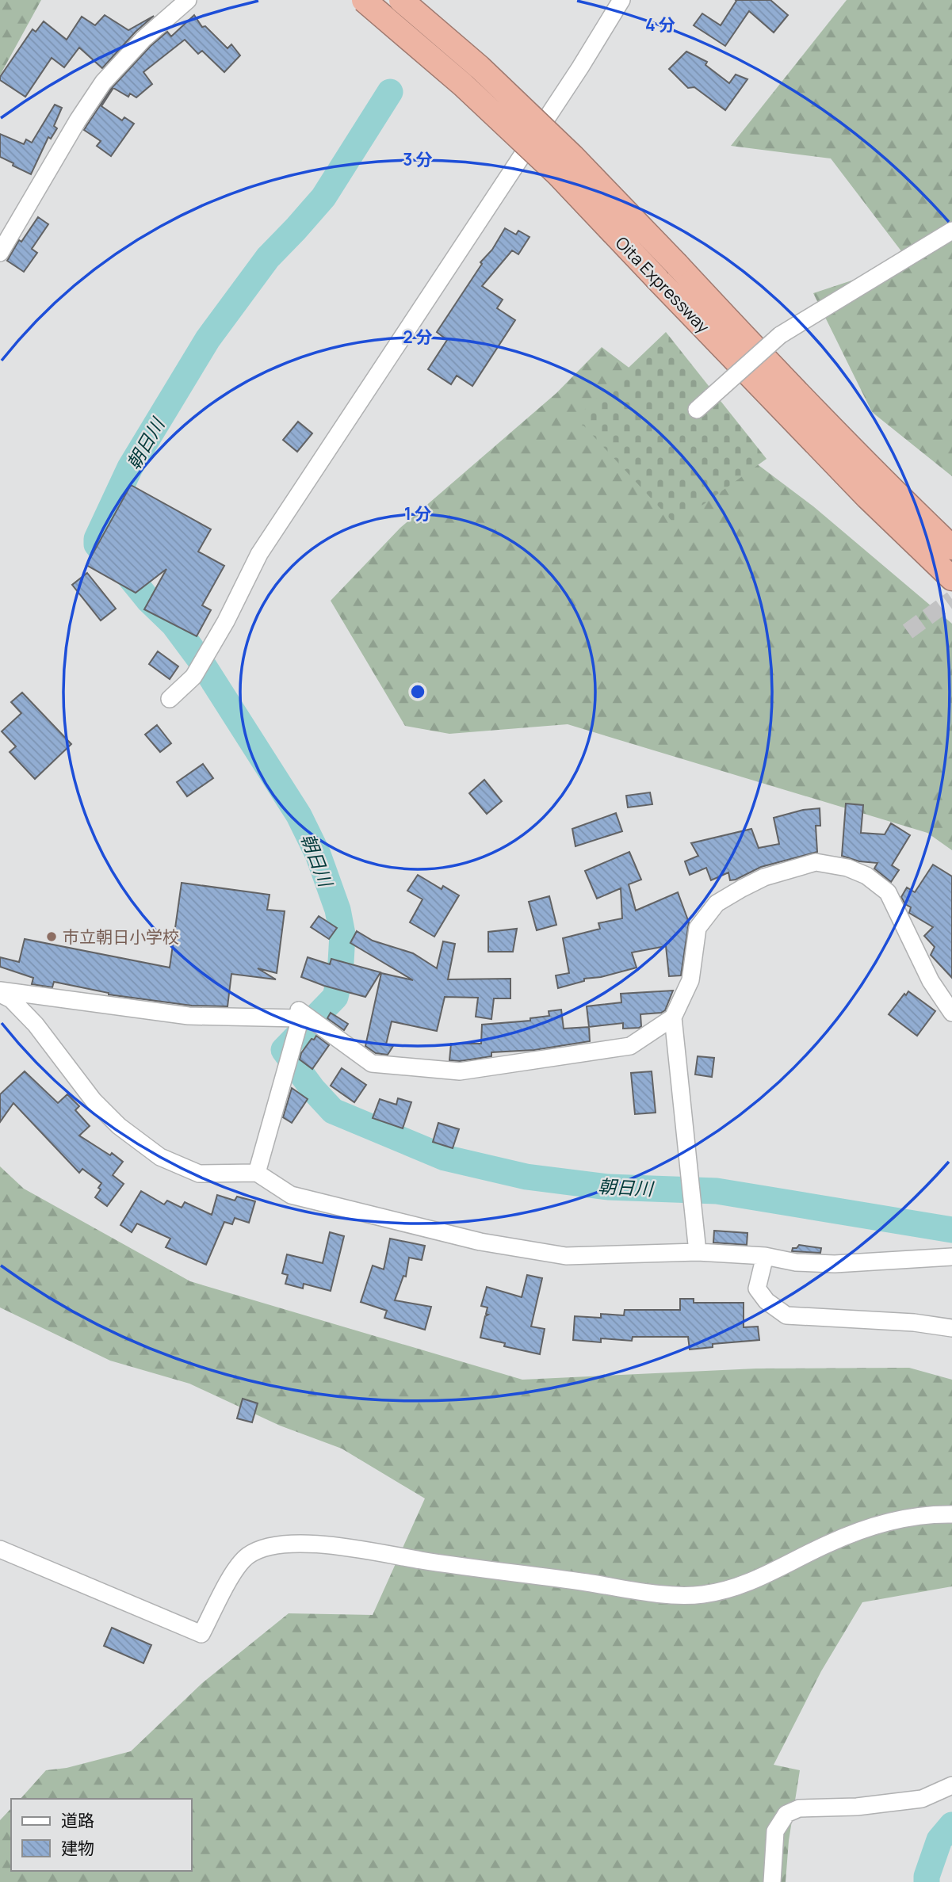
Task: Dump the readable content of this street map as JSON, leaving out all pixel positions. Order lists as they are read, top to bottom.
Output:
{
  "streets": {
    "highway": ["Oita Expressway"]
  },
  "water": ["朝日川"],
  "places": ["市立朝日小学校"],
  "legend": ["道路", "建物"],
  "rings": [
    "4 分",
    "3 分",
    "2 分",
    "1 分"
  ]
}
